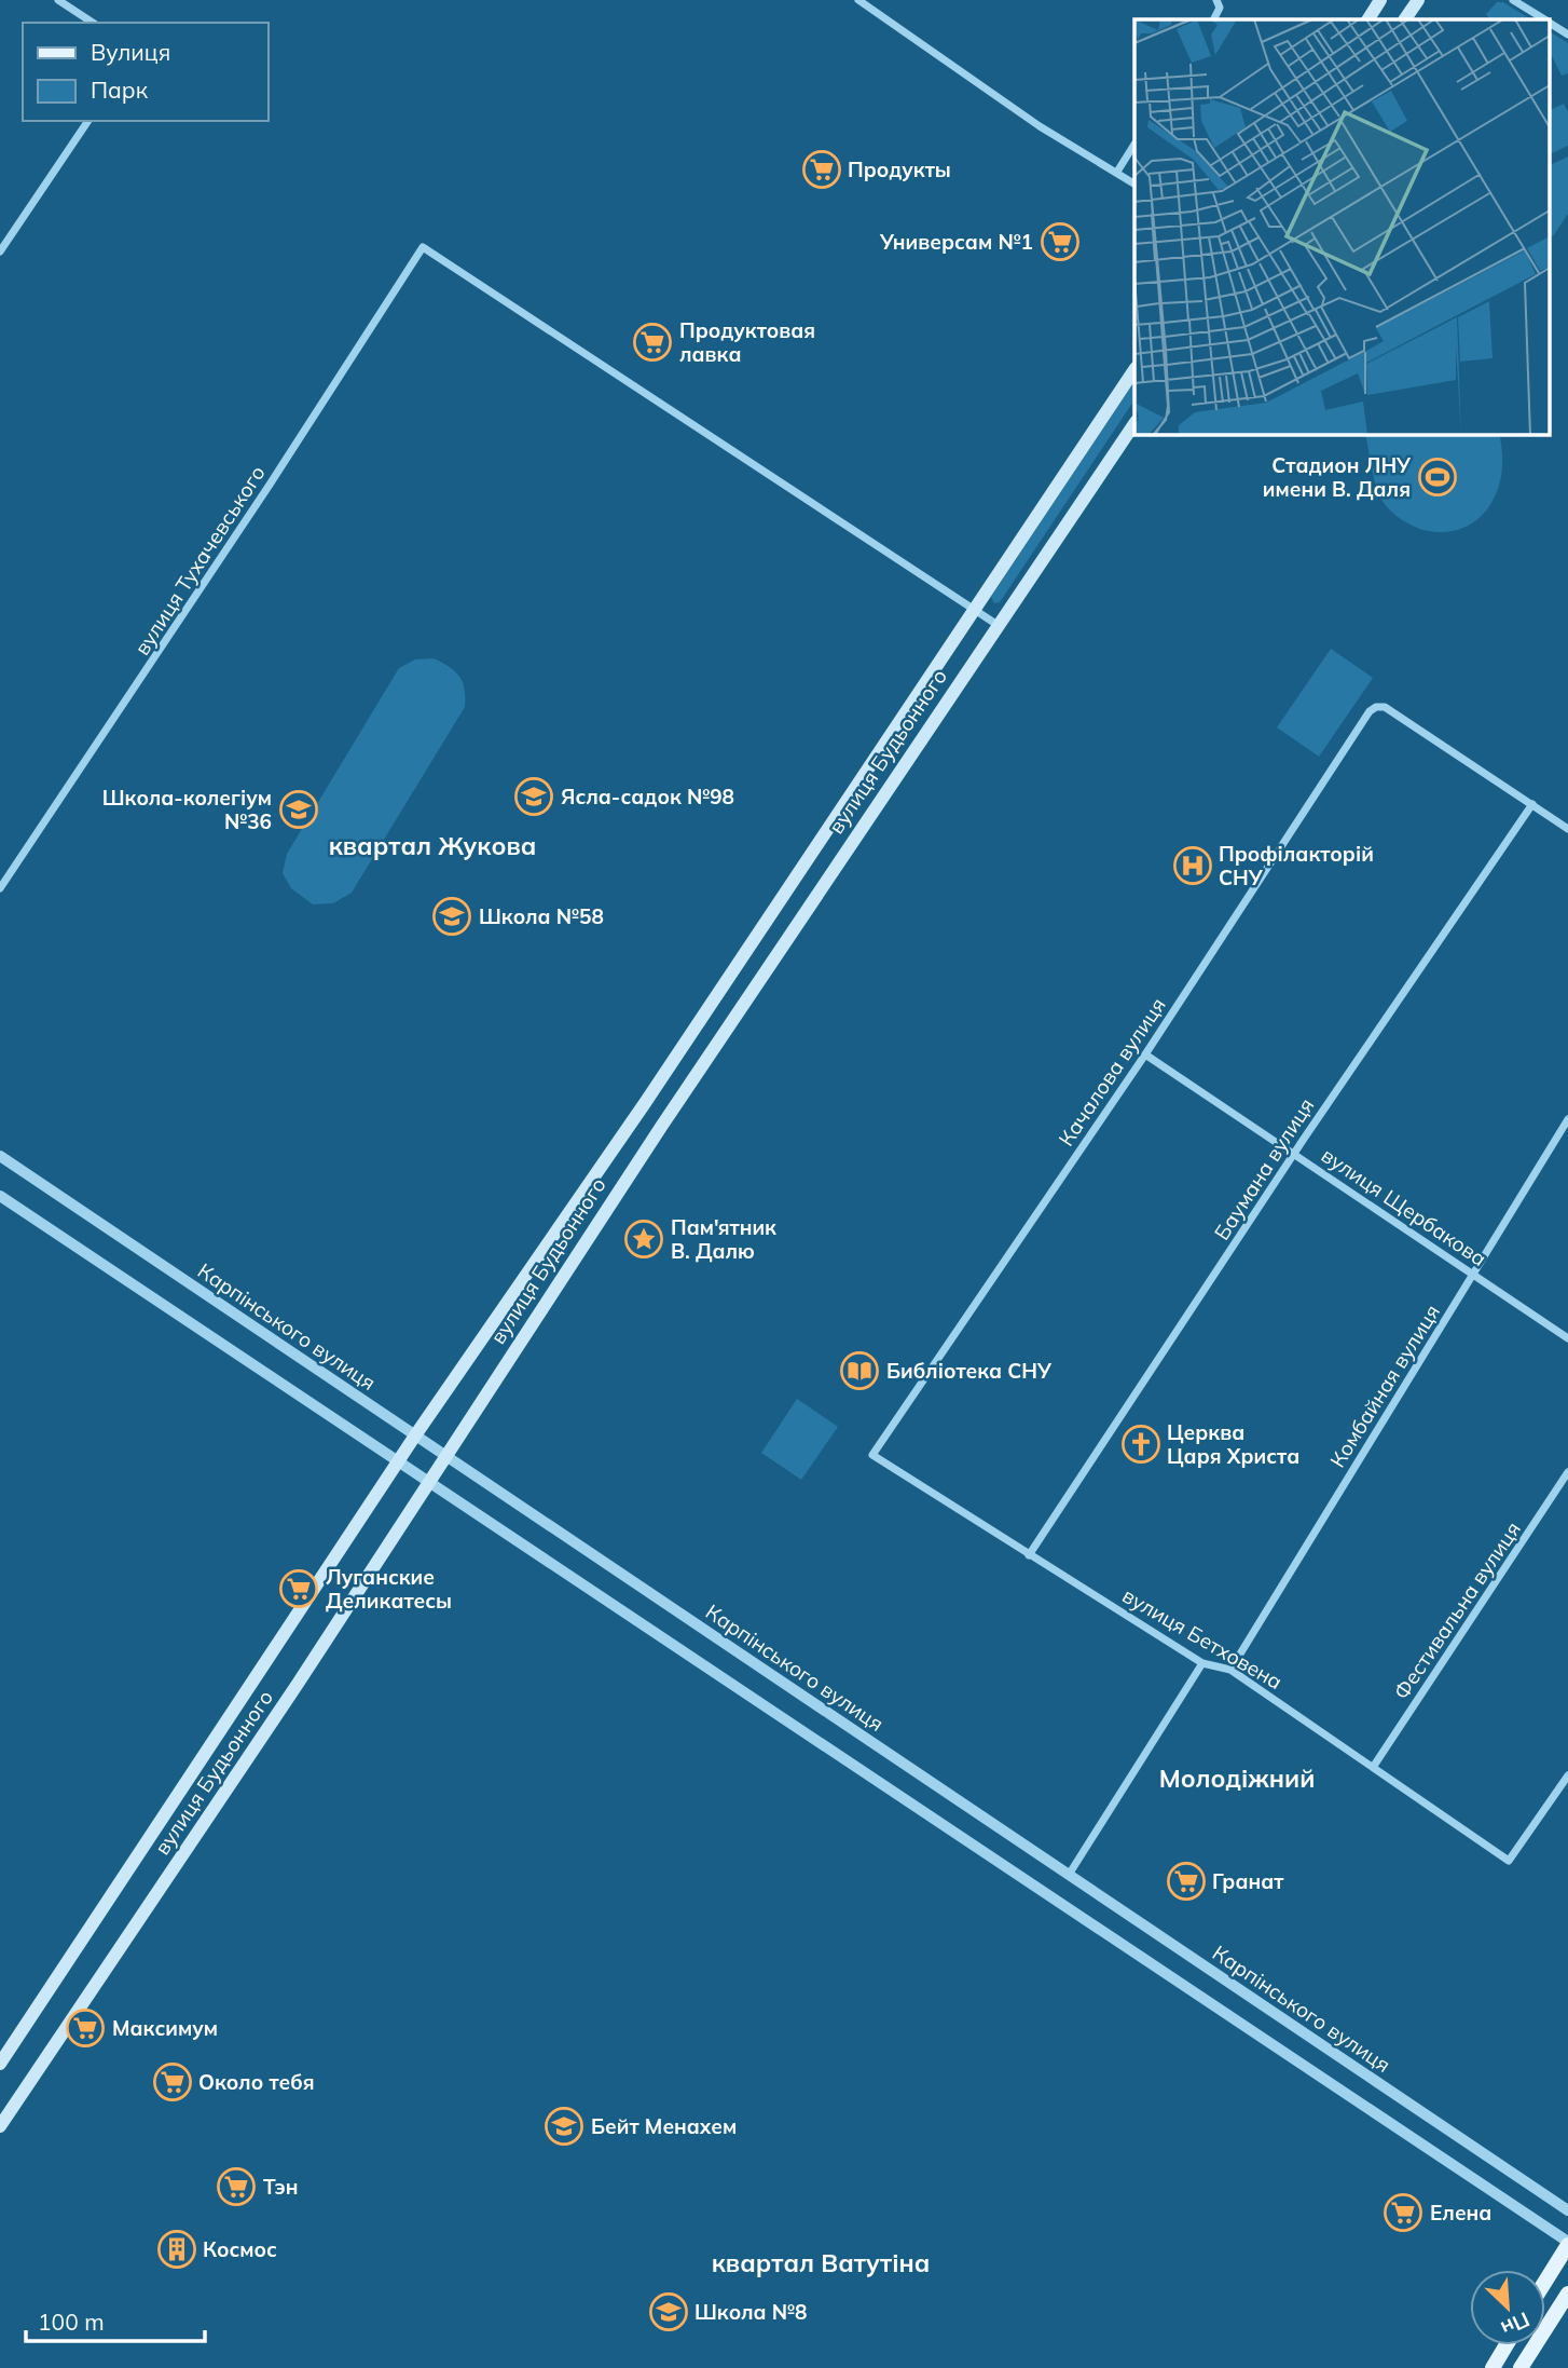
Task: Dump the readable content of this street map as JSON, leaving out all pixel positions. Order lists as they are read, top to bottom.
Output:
{
  "streets": {
    "main road": ["вулиця Будьонного"],
    "street": [
      "вулиця Тухачевського",
      "Качалова вулиця",
      "Баумана вулиця",
      "вулиця Щербакова",
      "Карпінського вулиця",
      "Комбайная вулиця",
      "Фестивальна вулиця",
      "вулиця Бетховена"
    ]
  },
  "crossings": [
    ["вулиця Тухачевського", "вулиця Будьонного"],
    ["вулиця Будьонного", "Карпінського вулиця"],
    ["Качалова вулиця", "Баумана вулиця"],
    ["Качалова вулиця", "вулиця Щербакова"],
    ["Качалова вулиця", "вулиця Бетховена"],
    ["Баумана вулиця", "вулиця Щербакова"],
    ["Баумана вулиця", "вулиця Бетховена"],
    ["вулиця Щербакова", "Комбайная вулиця"],
    ["Комбайная вулиця", "вулиця Бетховена"],
    ["Фестивальна вулиця", "вулиця Бетховена"]
  ],
  "districts": ["квартал Жукова", "Молодіжний", "квартал Ватутіна"],
  "places": {
    "supermarket": [
      "Продукты",
      "Универсам №1",
      "Продуктовая лавка",
      "Луганские Деликатесы",
      "Гранат",
      "Максимум",
      "Около тебя",
      "Тэн",
      "Елена"
    ],
    "sports": ["Стадион ЛНУ имени В. Даля"],
    "school or university": [
      "Ясла-садок №98",
      "Школа-колегіум №36",
      "Школа №58",
      "Бейт Менахем",
      "Школа №8"
    ],
    "hospital": ["Профілакторій СНУ"],
    "place": ["Пам'ятник В. Далю"],
    "library": ["Библіотека СНУ"],
    "church": ["Церква Царя Христа"],
    "building": ["Космос"]
  },
  "legend": ["Вулиця", "Парк"],
  "scale_bar": "100 m",
  "north": "bottom right"
}
